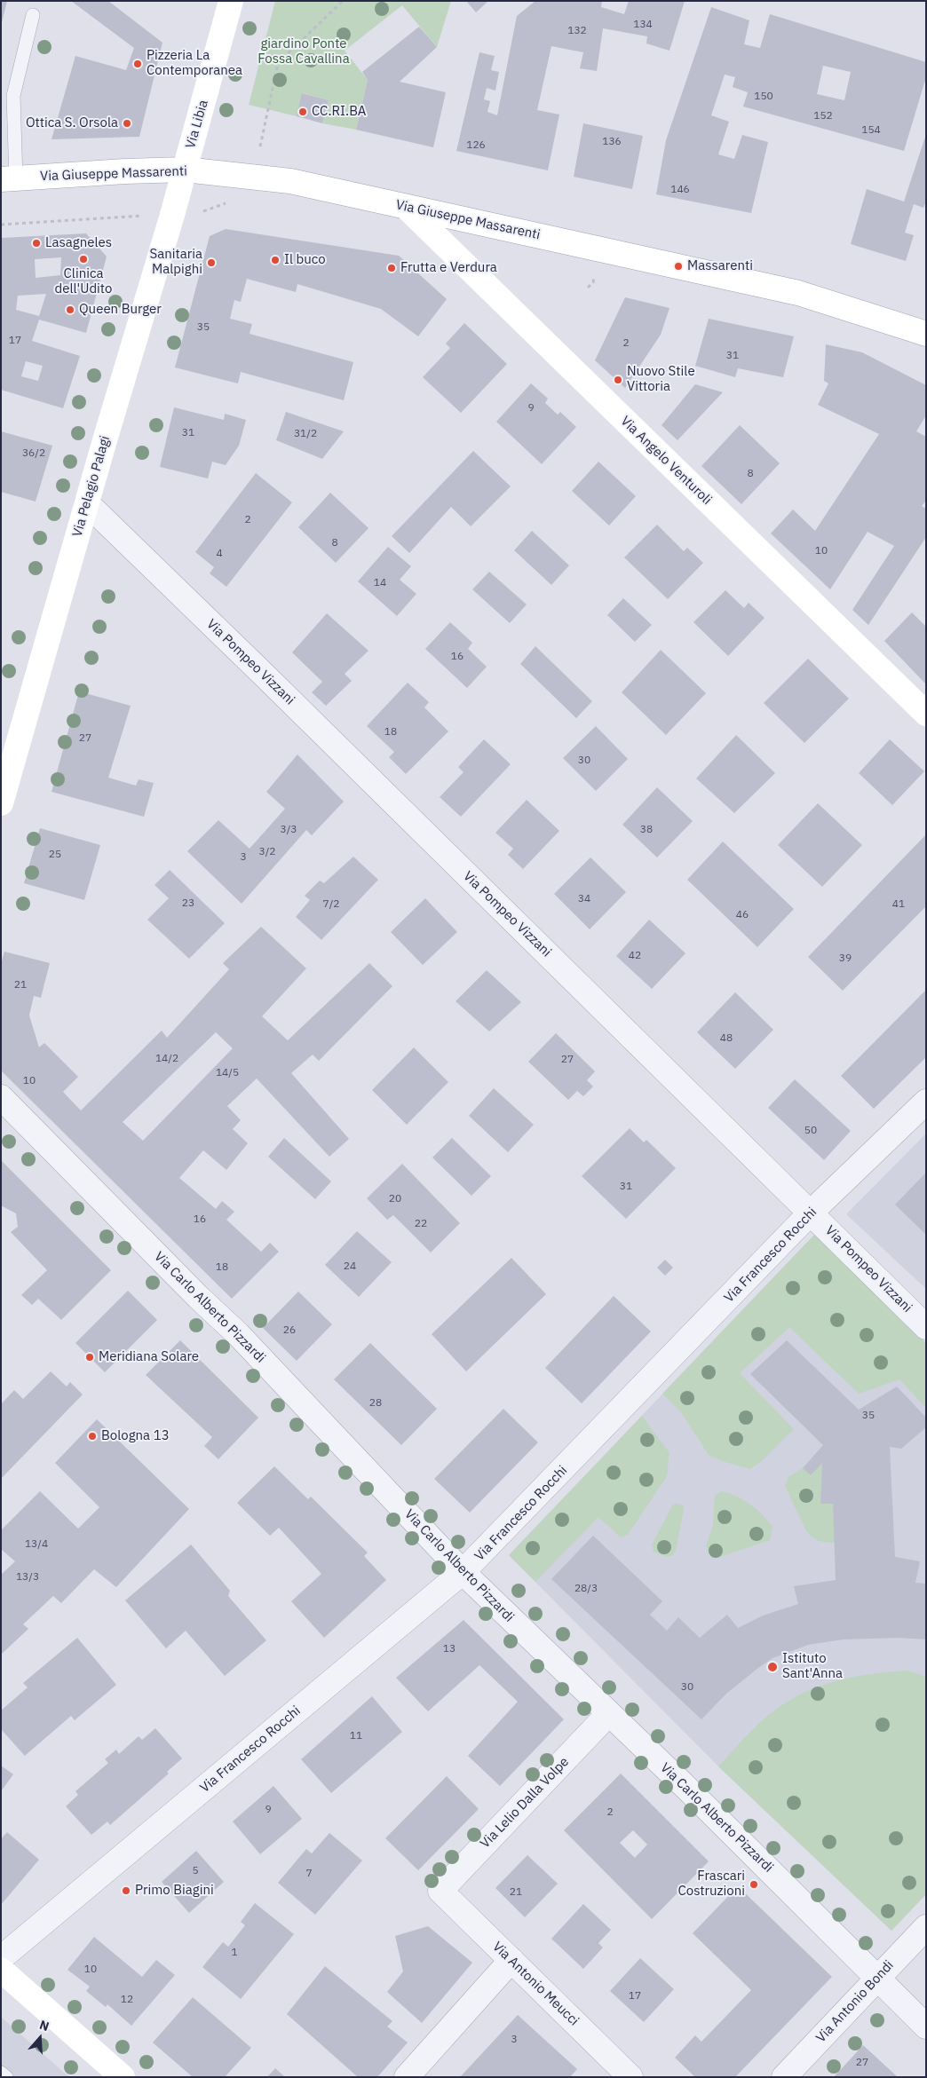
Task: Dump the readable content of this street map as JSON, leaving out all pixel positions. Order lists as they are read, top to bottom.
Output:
{
  "streets": {
    "street": [
      "Via Libia",
      "Via Giuseppe Massarenti",
      "Via Angelo Venturoli",
      "Via Pelagio Palagi",
      "Via Pompeo Vizzani",
      "Via Francesco Rocchi",
      "Via Carlo Alberto Pizzardi",
      "Via Lelio Dalla Volpe",
      "Via Antonio Meucci",
      "Via Antonio Bondi"
    ]
  },
  "crossings": [
    ["Via Libia", "Via Giuseppe Massarenti"],
    ["Via Libia", "Via Pelagio Palagi"],
    ["Via Giuseppe Massarenti", "Via Angelo Venturoli"],
    ["Via Giuseppe Massarenti", "Via Pelagio Palagi"],
    ["Via Pelagio Palagi", "Via Pompeo Vizzani"],
    ["Via Pompeo Vizzani", "Via Francesco Rocchi"],
    ["Via Francesco Rocchi", "Via Carlo Alberto Pizzardi"],
    ["Via Carlo Alberto Pizzardi", "Via Lelio Dalla Volpe"],
    ["Via Carlo Alberto Pizzardi", "Via Antonio Bondi"],
    ["Via Lelio Dalla Volpe", "Via Antonio Meucci"]
  ],
  "parks": ["giardino Ponte Fossa Cavallina"],
  "places": [
    "Pizzeria La Contemporanea",
    "CC.RI.BA",
    "Ottica S. Orsola",
    "Lasagneles",
    "Clinica dell'Udito",
    "Il buco",
    "Sanitaria Malpighi",
    "Massarenti",
    "Frutta e Verdura",
    "Queen Burger",
    "Nuovo Stile Vittoria",
    "Meridiana Solare",
    "Bologna 13",
    "Istituto Sant'Anna",
    "Frascari Costruzioni",
    "Primo Biagini"
  ],
  "house_numbers": [
    "134",
    "132",
    "150",
    "152",
    "154",
    "136",
    "126",
    "146",
    "35",
    "17",
    "2",
    "31",
    "9",
    "31",
    "31/2",
    "36/2",
    "8",
    "2",
    "8",
    "10",
    "4",
    "14",
    "16",
    "18",
    "27",
    "30",
    "3/3",
    "38",
    "3/2",
    "25",
    "3",
    "34",
    "23",
    "7/2",
    "41",
    "46",
    "42",
    "39",
    "21",
    "48",
    "14/2",
    "27",
    "14/5",
    "10",
    "50",
    "31",
    "20",
    "16",
    "22",
    "24",
    "18",
    "26",
    "28",
    "35",
    "13/4",
    "13/3",
    "28/3",
    "13",
    "30",
    "11",
    "9",
    "2",
    "5",
    "7",
    "21",
    "1",
    "10",
    "17",
    "12",
    "3",
    "27"
  ],
  "north": "top"
}
